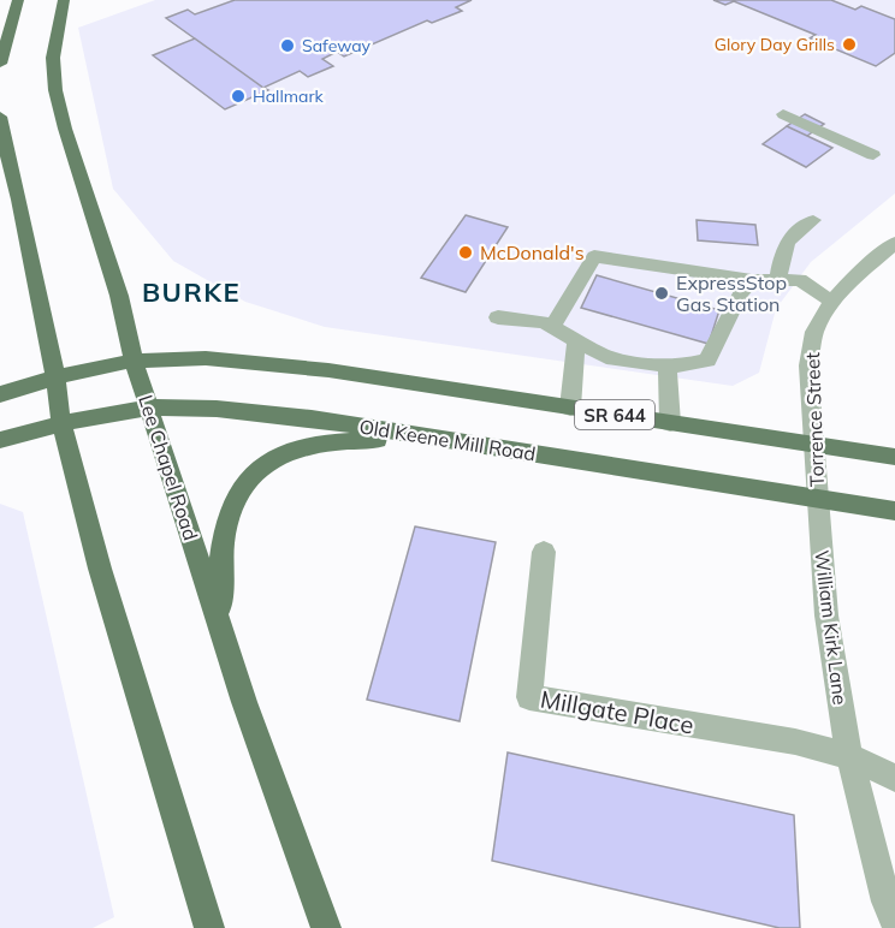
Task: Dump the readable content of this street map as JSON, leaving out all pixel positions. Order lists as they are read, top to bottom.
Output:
{
  "streets": {
    "main road": ["SR 644", "Old Keene Mill Road", "Lee Chapel Road"],
    "street": ["Torrence Street", "William Kirk Lane", "Millgate Place"]
  },
  "crossings": [
    ["SR 644", "Torrence Street"],
    ["SR 644", "Lee Chapel Road"],
    ["Torrence Street", "Old Keene Mill Road"],
    ["Torrence Street", "William Kirk Lane"],
    ["Old Keene Mill Road", "Lee Chapel Road"],
    ["Old Keene Mill Road", "William Kirk Lane"],
    ["William Kirk Lane", "Millgate Place"]
  ],
  "districts": ["BURKE"],
  "places": [
    "Glory Day Grills",
    "Safeway",
    "Hallmark",
    "McDonald's",
    "ExpressStop Gas Station"
  ]
}
